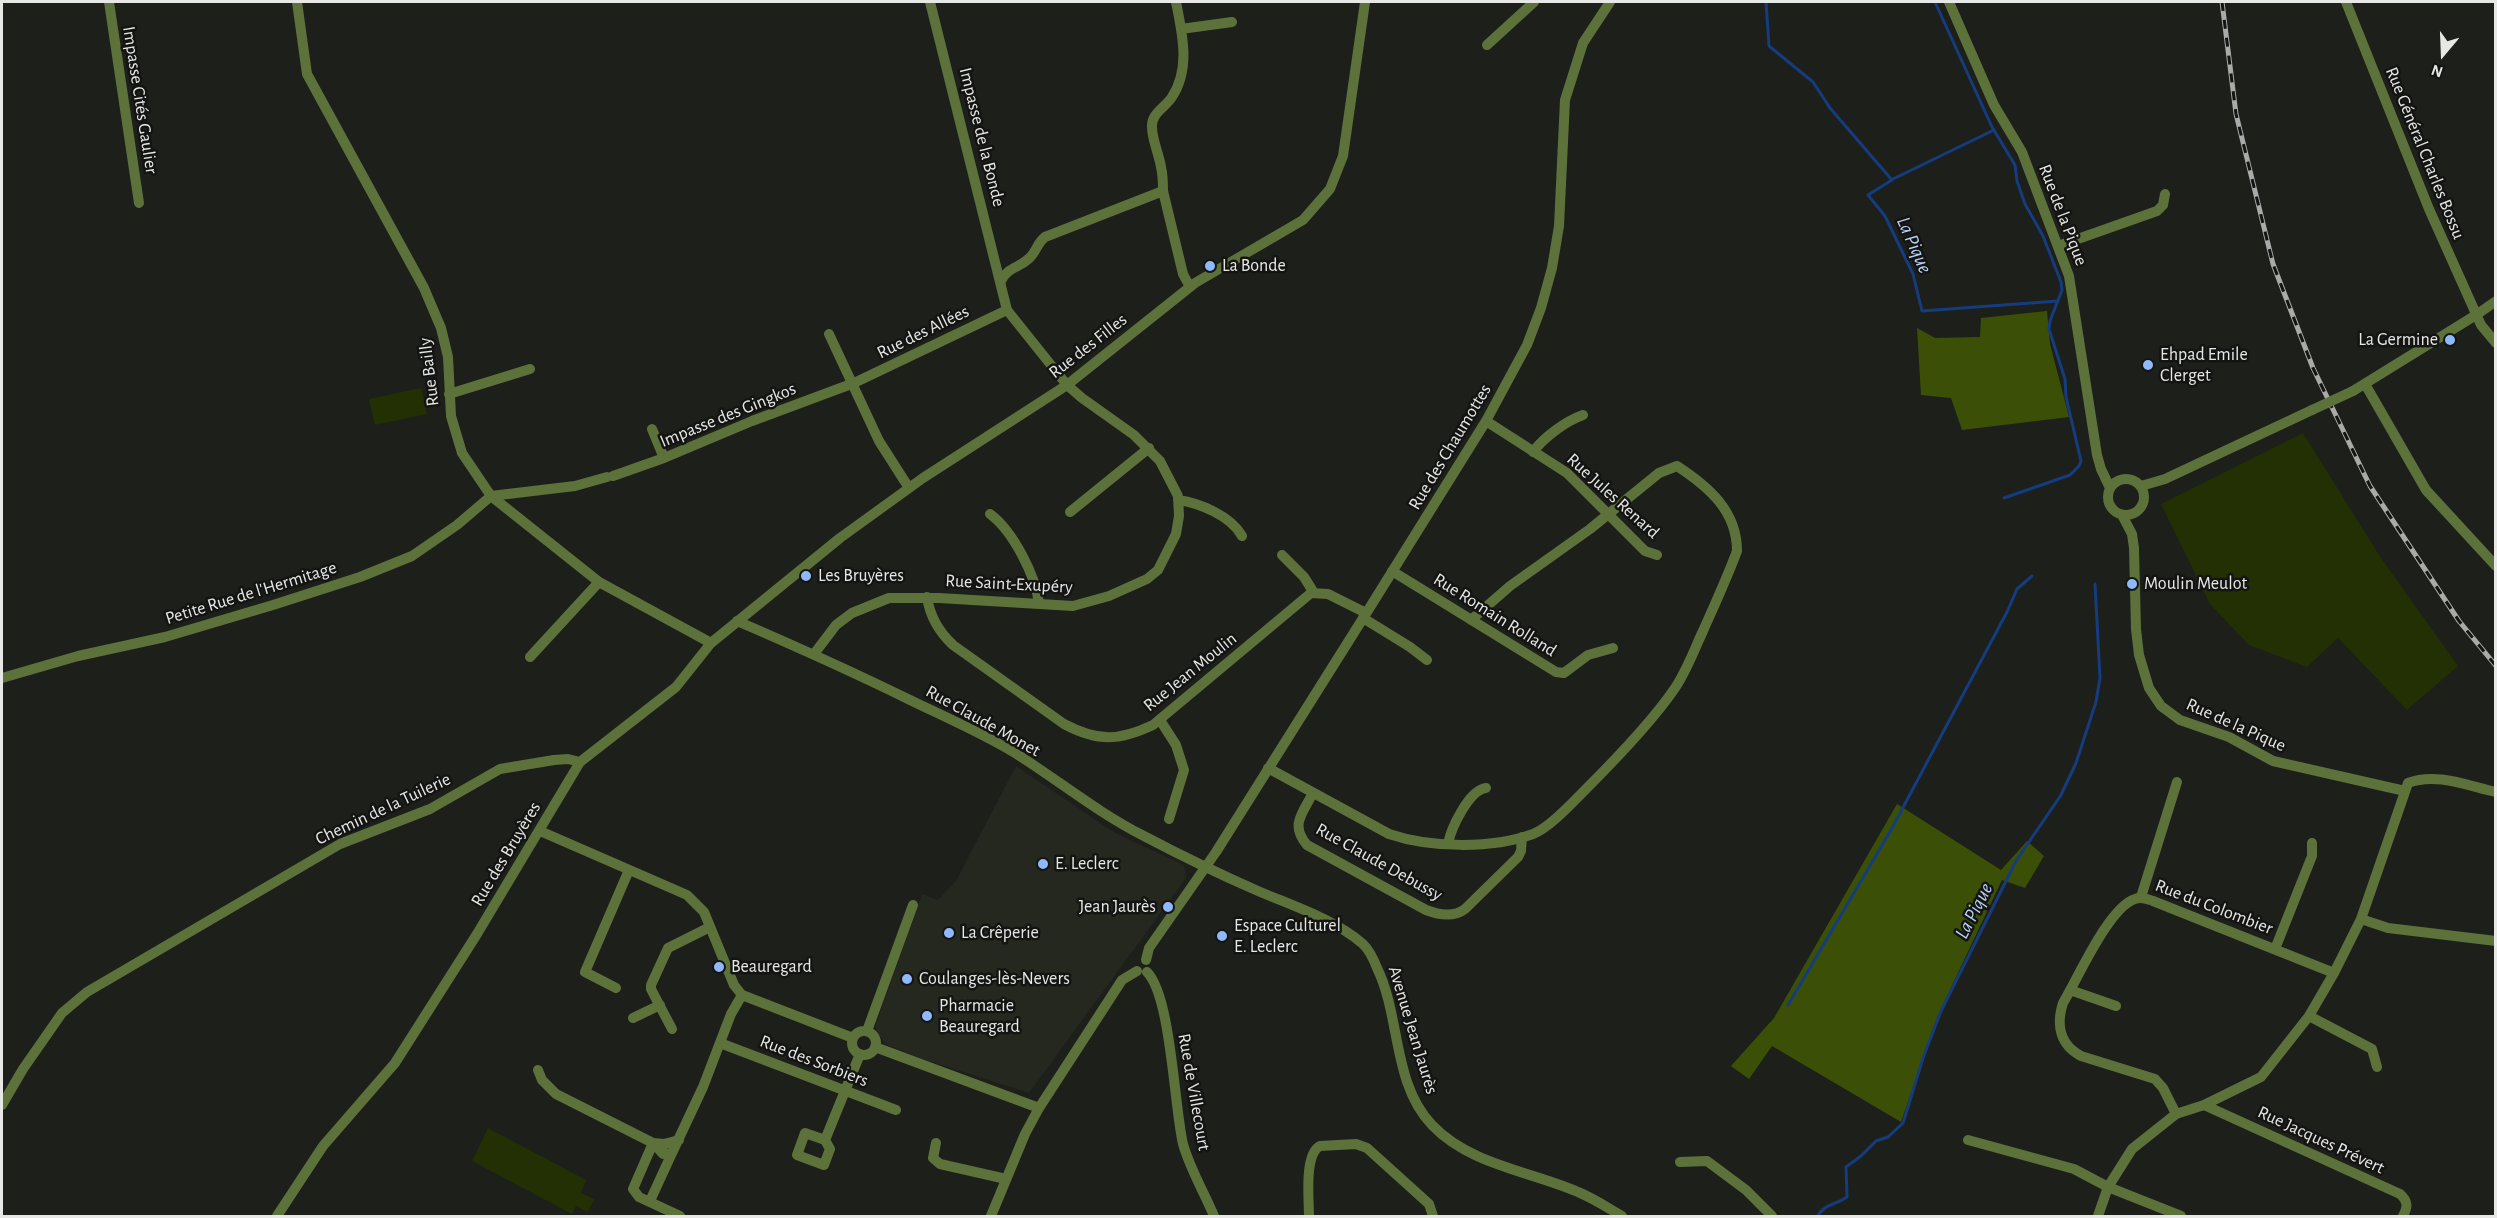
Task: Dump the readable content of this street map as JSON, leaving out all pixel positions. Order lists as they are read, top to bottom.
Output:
{
  "streets": {
    "street": [
      "Impasse Cités Gaulier",
      "Impasse de la Bonde",
      "Rue Général Charles Bossu",
      "Rue de la Pique",
      "Rue des Allées",
      "Rue des Filles",
      "Rue Bailly",
      "Impasse des Gingkos",
      "Rue des Chaumottes",
      "Rue Jules Renard",
      "Rue Saint-Exupéry",
      "Petite Rue de l'Hermitage",
      "Rue Romain Rolland",
      "Rue Jean Moulin",
      "Rue Claude Monet",
      "Chemin de la Tuilerie",
      "Rue des Bruyères",
      "Rue Claude Debussy",
      "Rue du Colombier",
      "Avenue Jean Jaurès",
      "Rue des Sorbiers",
      "Rue de Villecourt",
      "Rue Jacques Prévert"
    ]
  },
  "crossings": [
    ["Impasse de la Bonde", "Rue des Allées"],
    ["Impasse de la Bonde", "Rue Saint-Exupéry"],
    ["Rue des Allées", "Impasse des Gingkos"],
    ["Rue des Allées", "Rue Saint-Exupéry"],
    ["Rue des Filles", "Rue Bailly"],
    ["Rue des Filles", "Rue Saint-Exupéry"],
    ["Rue des Filles", "Rue Claude Monet"],
    ["Rue des Filles", "Rue des Bruyères"],
    ["Rue Bailly", "Impasse des Gingkos"],
    ["Rue Bailly", "Petite Rue de l'Hermitage"],
    ["Rue Bailly", "Rue des Bruyères"],
    ["Impasse des Gingkos", "Petite Rue de l'Hermitage"],
    ["Rue des Chaumottes", "Rue Jules Renard"],
    ["Rue des Chaumottes", "Rue Romain Rolland"],
    ["Rue des Chaumottes", "Rue Claude Monet"],
    ["Rue des Chaumottes", "Avenue Jean Jaurès"],
    ["Rue des Chaumottes", "Rue de Villecourt"],
    ["Rue Saint-Exupéry", "Rue Jean Moulin"],
    ["Rue Saint-Exupéry", "Rue Claude Monet"],
    ["Rue Claude Monet", "Avenue Jean Jaurès"],
    ["Chemin de la Tuilerie", "Rue des Bruyères"]
  ],
  "water": ["La Pique"],
  "places": [
    "La Bonde",
    "La Germine",
    "Ehpad Emile Clerget",
    "Les Bruyères",
    "Moulin Meulot",
    "E. Leclerc",
    "Jean Jaurès",
    "La Crêperie",
    "Espace Culturel E. Leclerc",
    "Beauregard",
    "Coulanges-lès-Nevers",
    "Pharmacie Beauregard"
  ],
  "north": "bottom"
}
